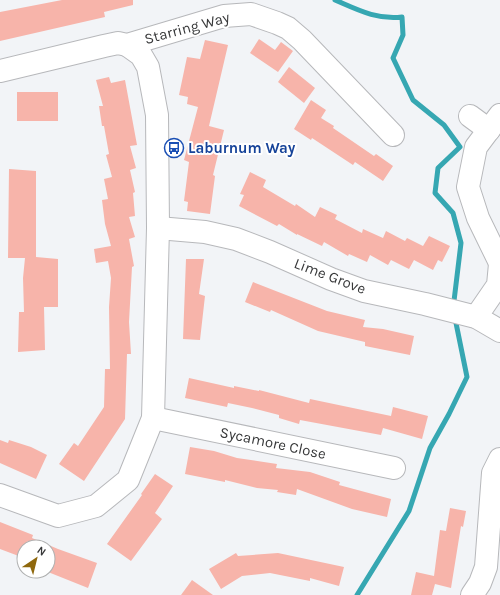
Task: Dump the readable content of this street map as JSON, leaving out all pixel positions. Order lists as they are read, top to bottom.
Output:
{
  "streets": {
    "street": ["Starring Way", "Lime Grove", "Sycamore Close"]
  },
  "places": {
    "bus stop": ["Laburnum Way"]
  },
  "north": "top right"
}
